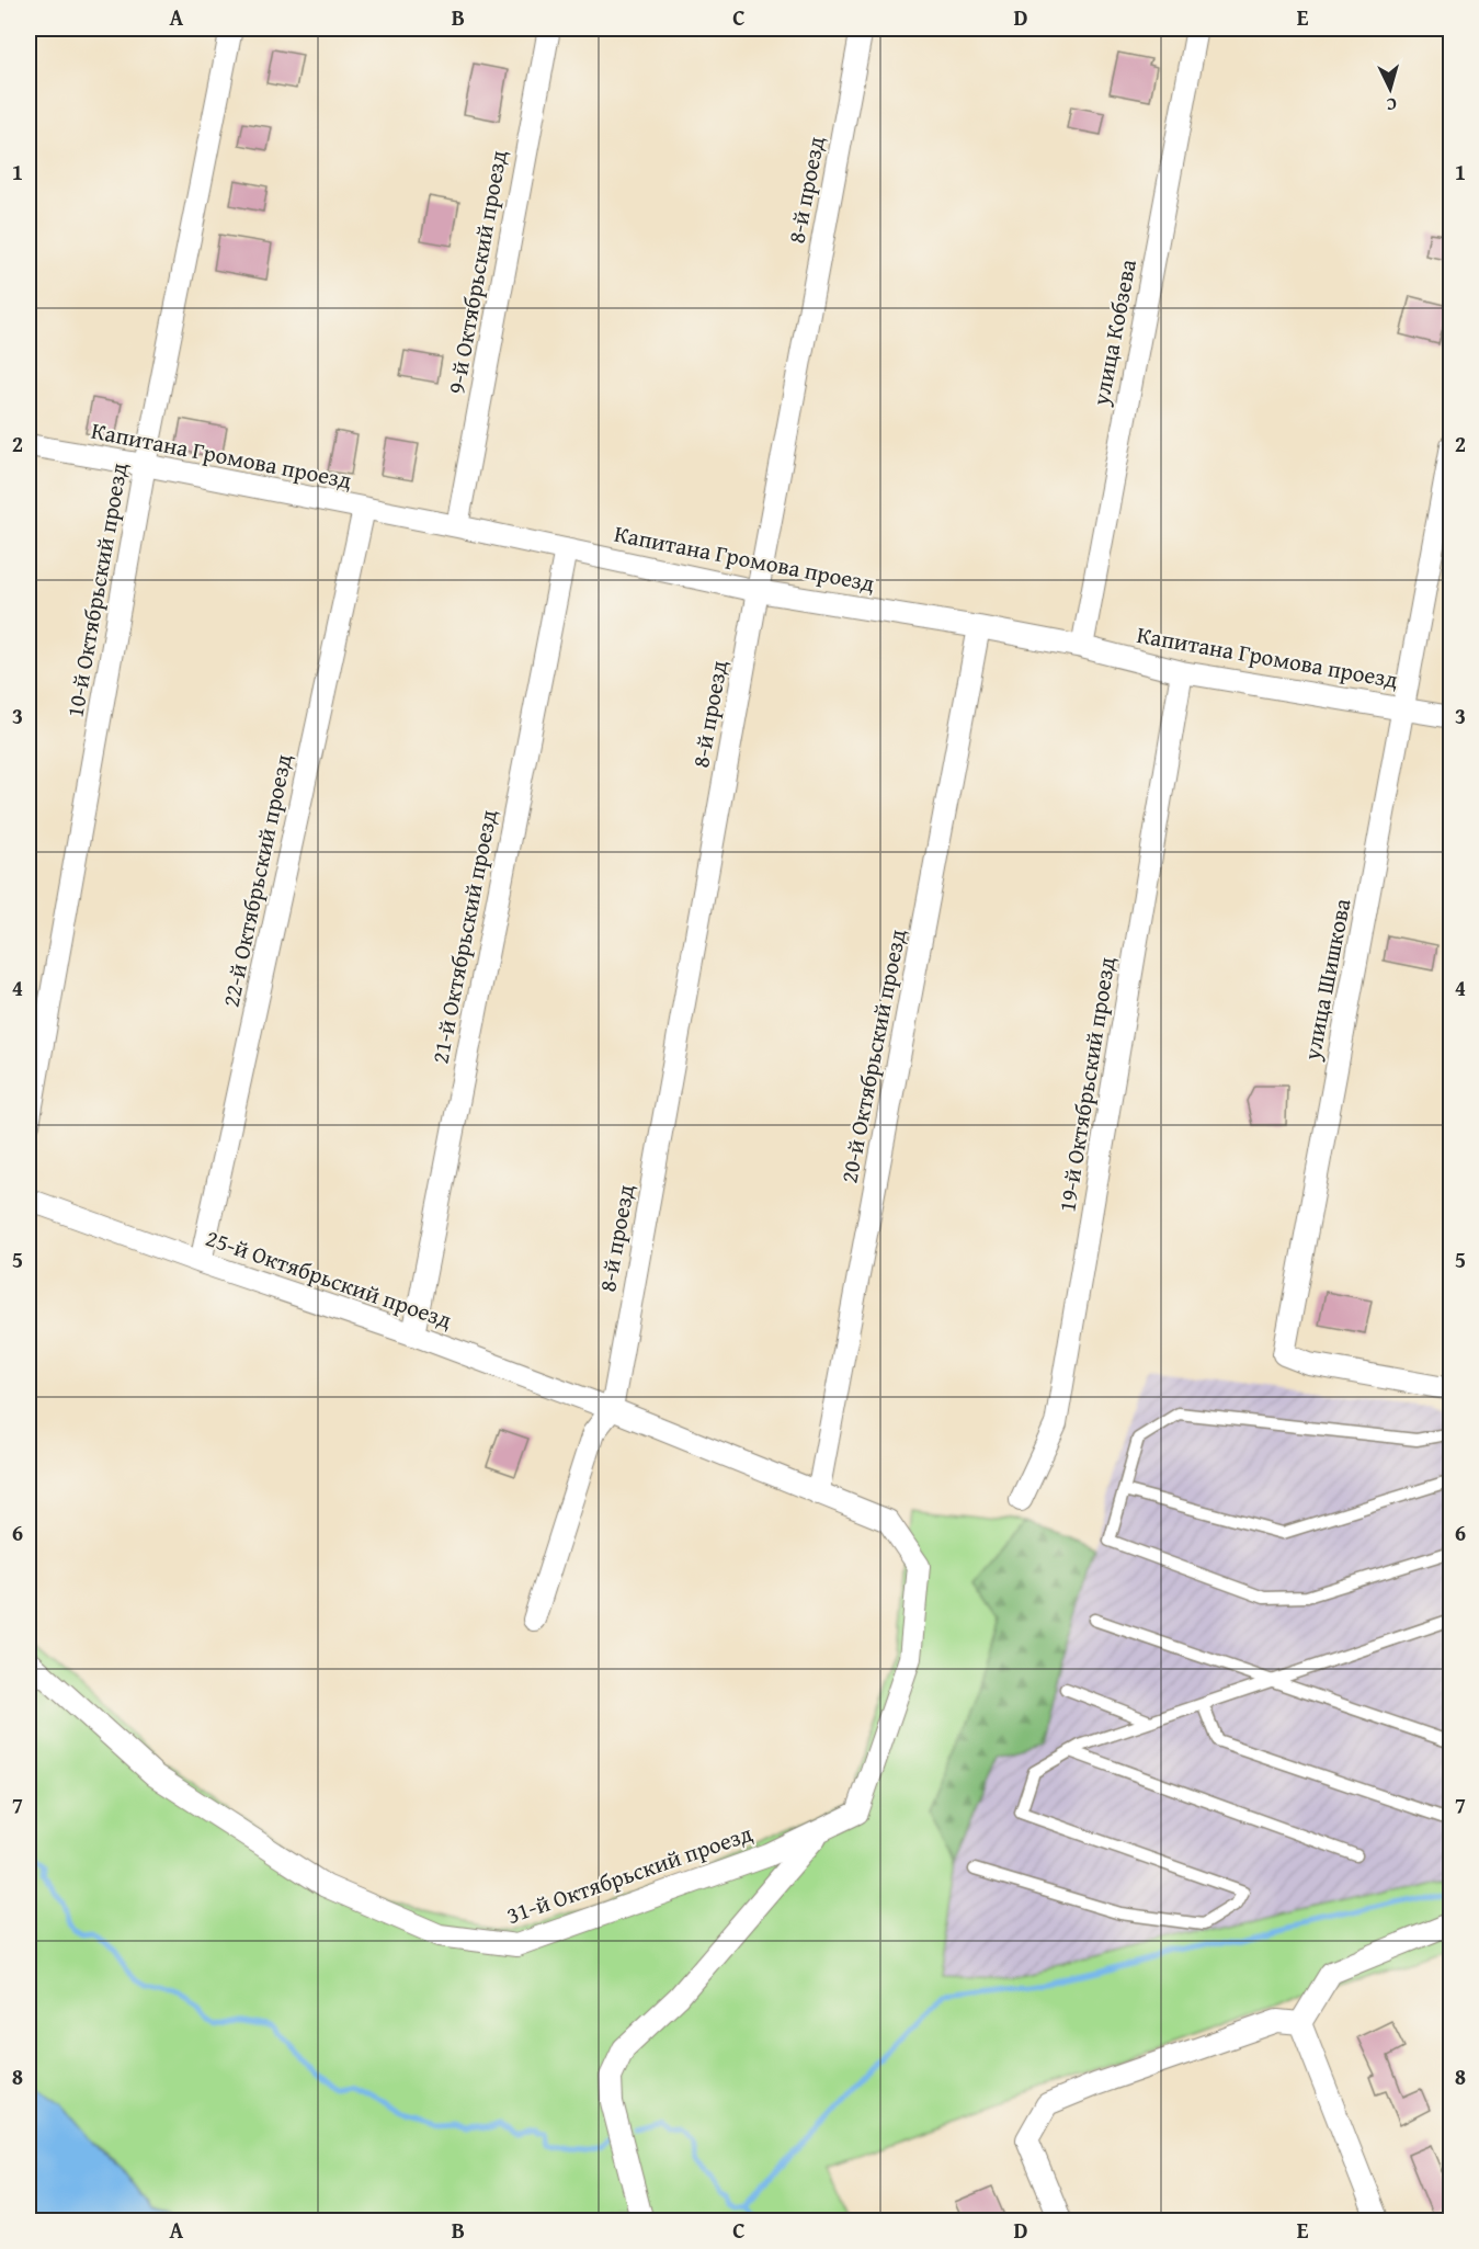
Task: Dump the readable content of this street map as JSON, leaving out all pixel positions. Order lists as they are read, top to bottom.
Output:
{
  "streets": {
    "street": [
      "8-й проезд",
      "9-й Октябрьский проезд",
      "улица Кобзева",
      "Капитана Громова проезд",
      "10-й Октябрьский проезд",
      "22-й Октябрьский проезд",
      "21-й Октябрьский проезд",
      "улица Шишкова",
      "20-й Октябрьский проезд",
      "19-й Октябрьский проезд",
      "25-й Октябрьский проезд",
      "31-й Октябрьский проезд"
    ]
  },
  "crossings": [
    ["8-й проезд", "Капитана Громова проезд"],
    ["8-й проезд", "25-й Октябрьский проезд"],
    ["9-й Октябрьский проезд", "Капитана Громова проезд"],
    ["улица Кобзева", "Капитана Громова проезд"],
    ["Капитана Громова проезд", "10-й Октябрьский проезд"],
    ["Капитана Громова проезд", "22-й Октябрьский проезд"],
    ["Капитана Громова проезд", "21-й Октябрьский проезд"],
    ["Капитана Громова проезд", "улица Шишкова"],
    ["Капитана Громова проезд", "20-й Октябрьский проезд"],
    ["Капитана Громова проезд", "19-й Октябрьский проезд"],
    ["22-й Октябрьский проезд", "25-й Октябрьский проезд"],
    ["21-й Октябрьский проезд", "25-й Октябрьский проезд"],
    ["20-й Октябрьский проезд", "25-й Октябрьский проезд"],
    ["25-й Октябрьский проезд", "31-й Октябрьский проезд"]
  ],
  "north": "bottom",
  "grid": {
    "columns": [
      "A",
      "B",
      "C",
      "D",
      "E"
    ],
    "rows": [
      "1",
      "2",
      "3",
      "4",
      "5",
      "6",
      "7",
      "8"
    ]
  }
}
